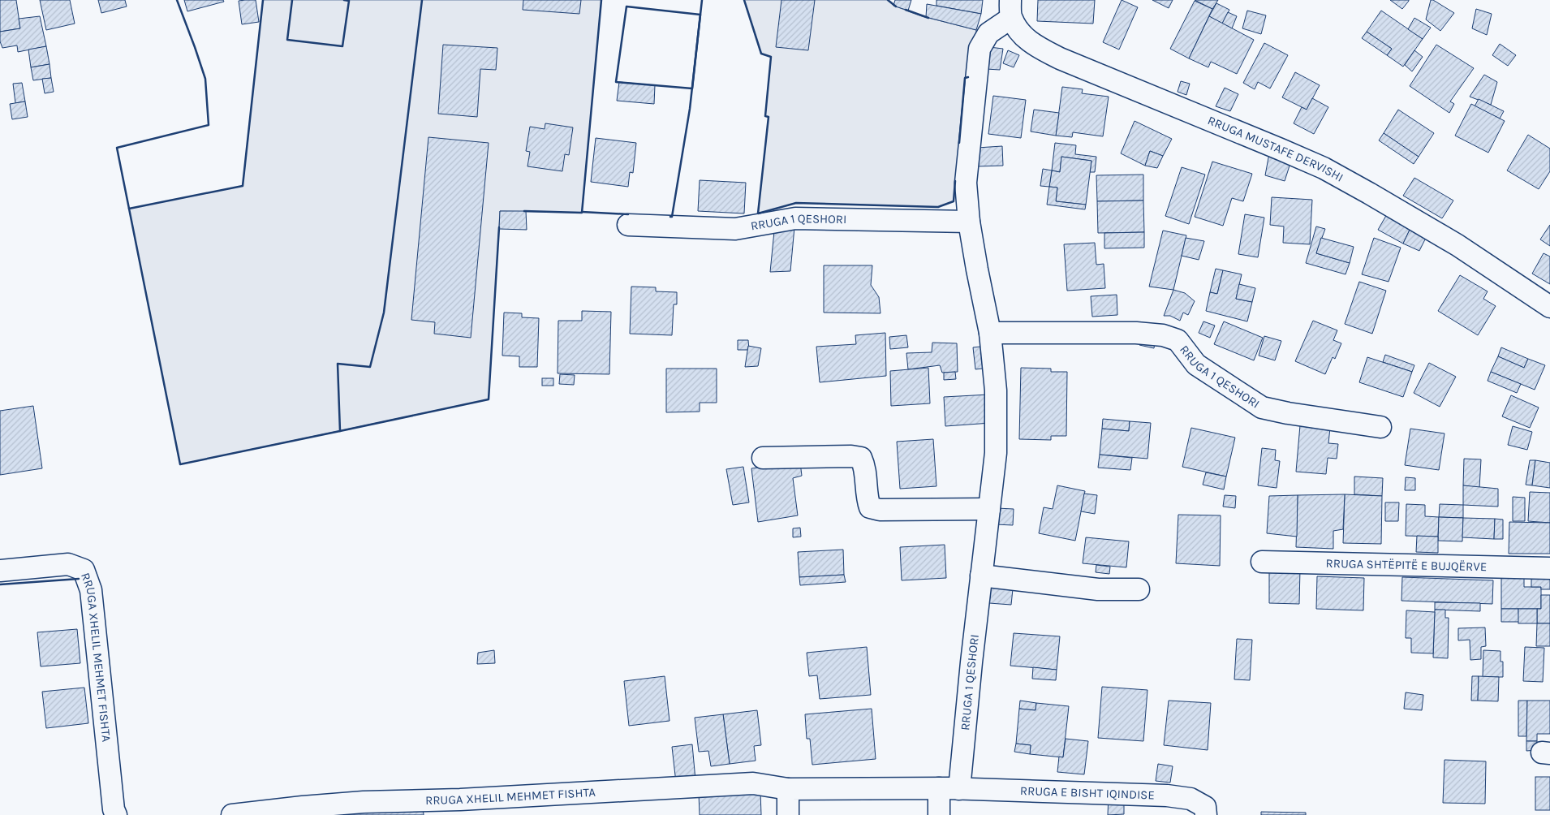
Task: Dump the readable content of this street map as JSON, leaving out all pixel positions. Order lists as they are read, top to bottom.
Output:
{
  "streets": {
    "street": [
      "RRUGA MUSTAFE DERVISHI",
      "RRUGA 1 QESHORI",
      "RRUGA SHTËPITË E BUJQËRVE",
      "RRUGA XHELIL MEHMET FISHTA",
      "RRUGA E BISHT IQINDISE"
    ]
  },
  "crossings": [
    ["RRUGA MUSTAFE DERVISHI", "RRUGA 1 QESHORI"],
    ["RRUGA 1 QESHORI", "RRUGA XHELIL MEHMET FISHTA"],
    ["RRUGA 1 QESHORI", "RRUGA E BISHT IQINDISE"],
    ["RRUGA XHELIL MEHMET FISHTA", "RRUGA E BISHT IQINDISE"]
  ]
}
